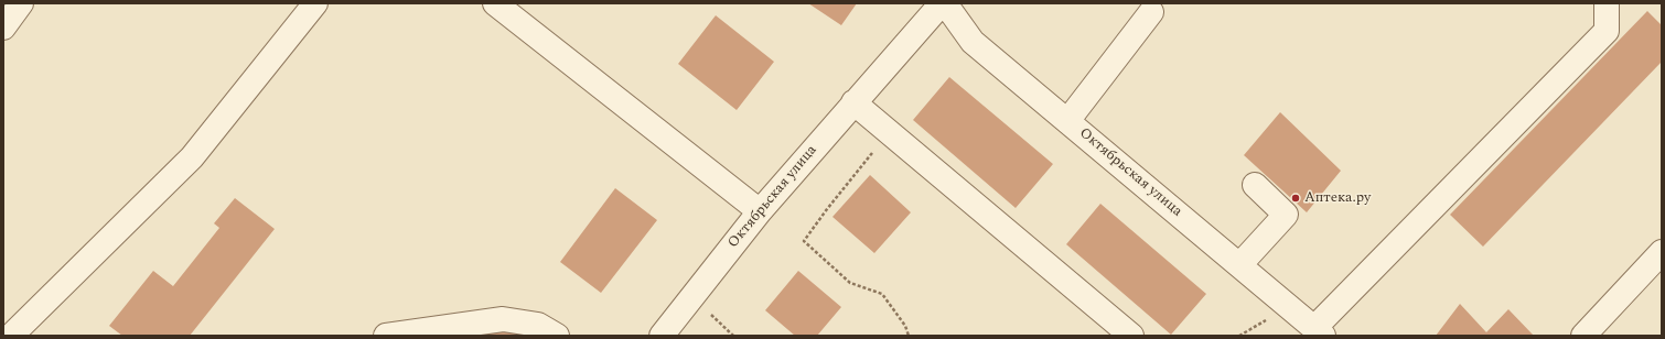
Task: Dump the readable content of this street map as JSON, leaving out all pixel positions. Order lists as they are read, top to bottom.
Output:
{
  "streets": {
    "street": ["Октябрьская улица"]
  },
  "places": ["Аптека.ру"]
}
